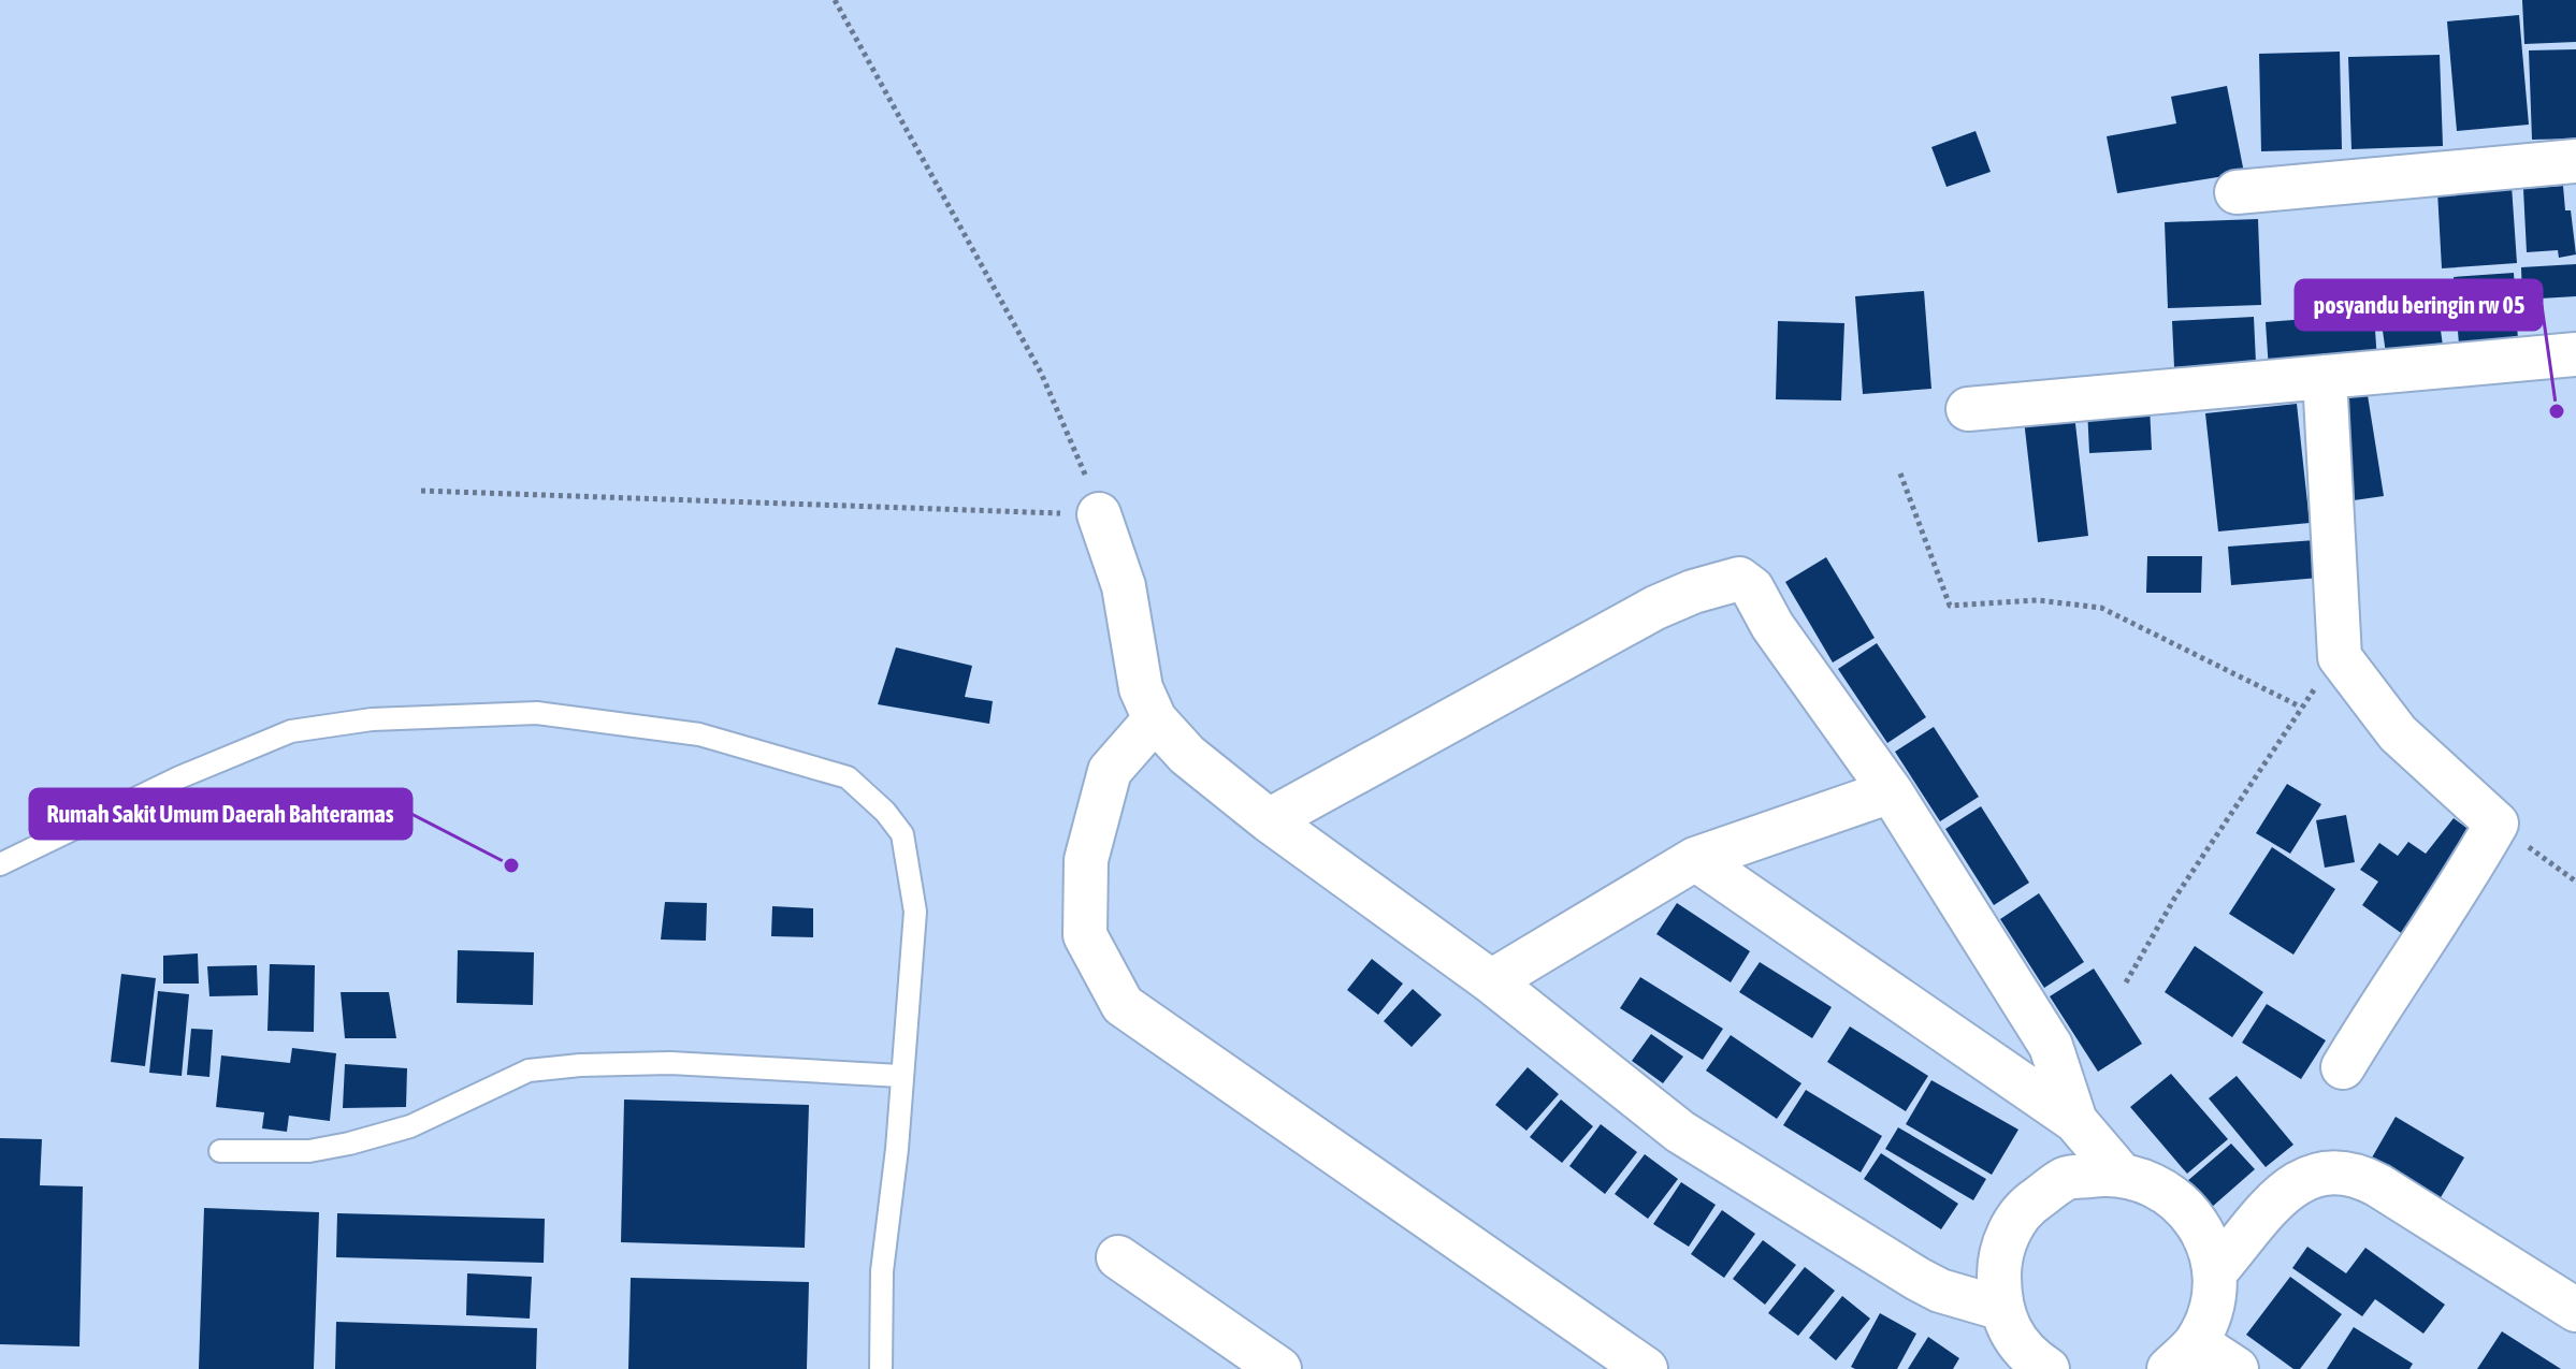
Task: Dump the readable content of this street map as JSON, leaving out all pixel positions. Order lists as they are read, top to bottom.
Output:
{
  "places": ["posyandu beringin rw 05", "Rumah Sakit Umum Daerah Bahteramas"]
}
